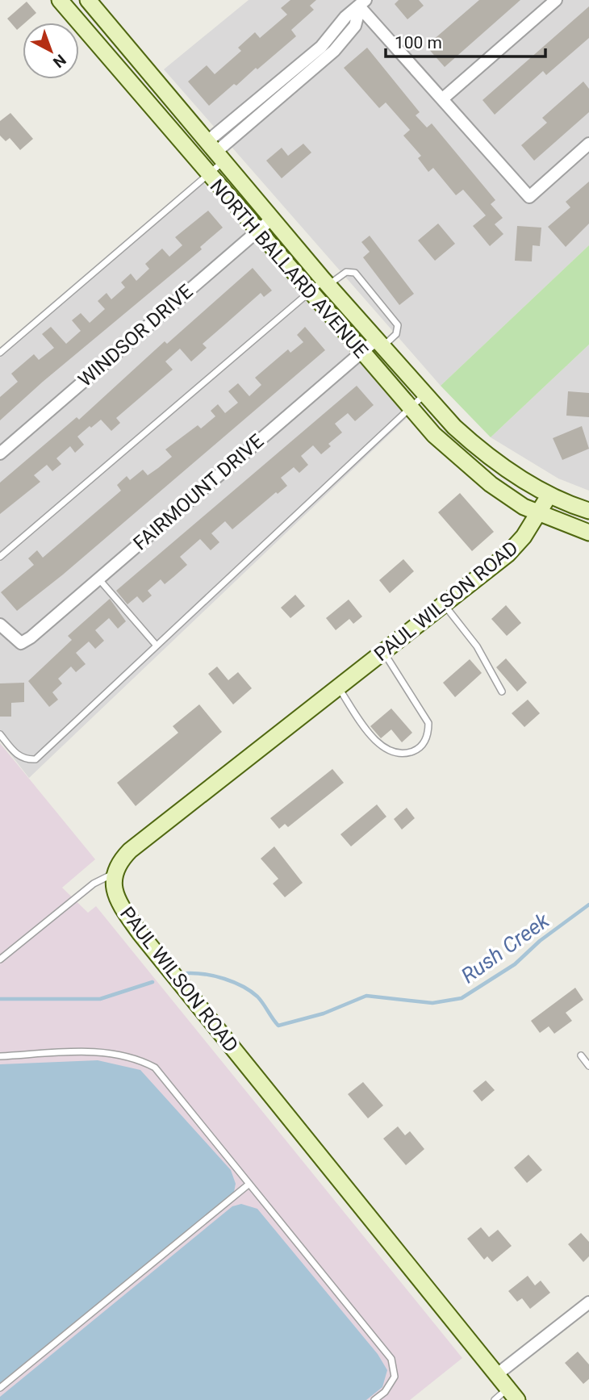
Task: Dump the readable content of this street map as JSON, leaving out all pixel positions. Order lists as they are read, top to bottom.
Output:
{
  "streets": {
    "main road": ["NORTH BALLARD AVENUE", "PAUL WILSON ROAD"],
    "street": ["WINDSOR DRIVE", "FAIRMOUNT DRIVE"]
  },
  "crossings": [
    ["NORTH BALLARD AVENUE", "WINDSOR DRIVE"],
    ["NORTH BALLARD AVENUE", "FAIRMOUNT DRIVE"],
    ["NORTH BALLARD AVENUE", "PAUL WILSON ROAD"]
  ],
  "water": ["Rush Creek"],
  "scale_bar": "100 m",
  "north": "bottom right"
}
